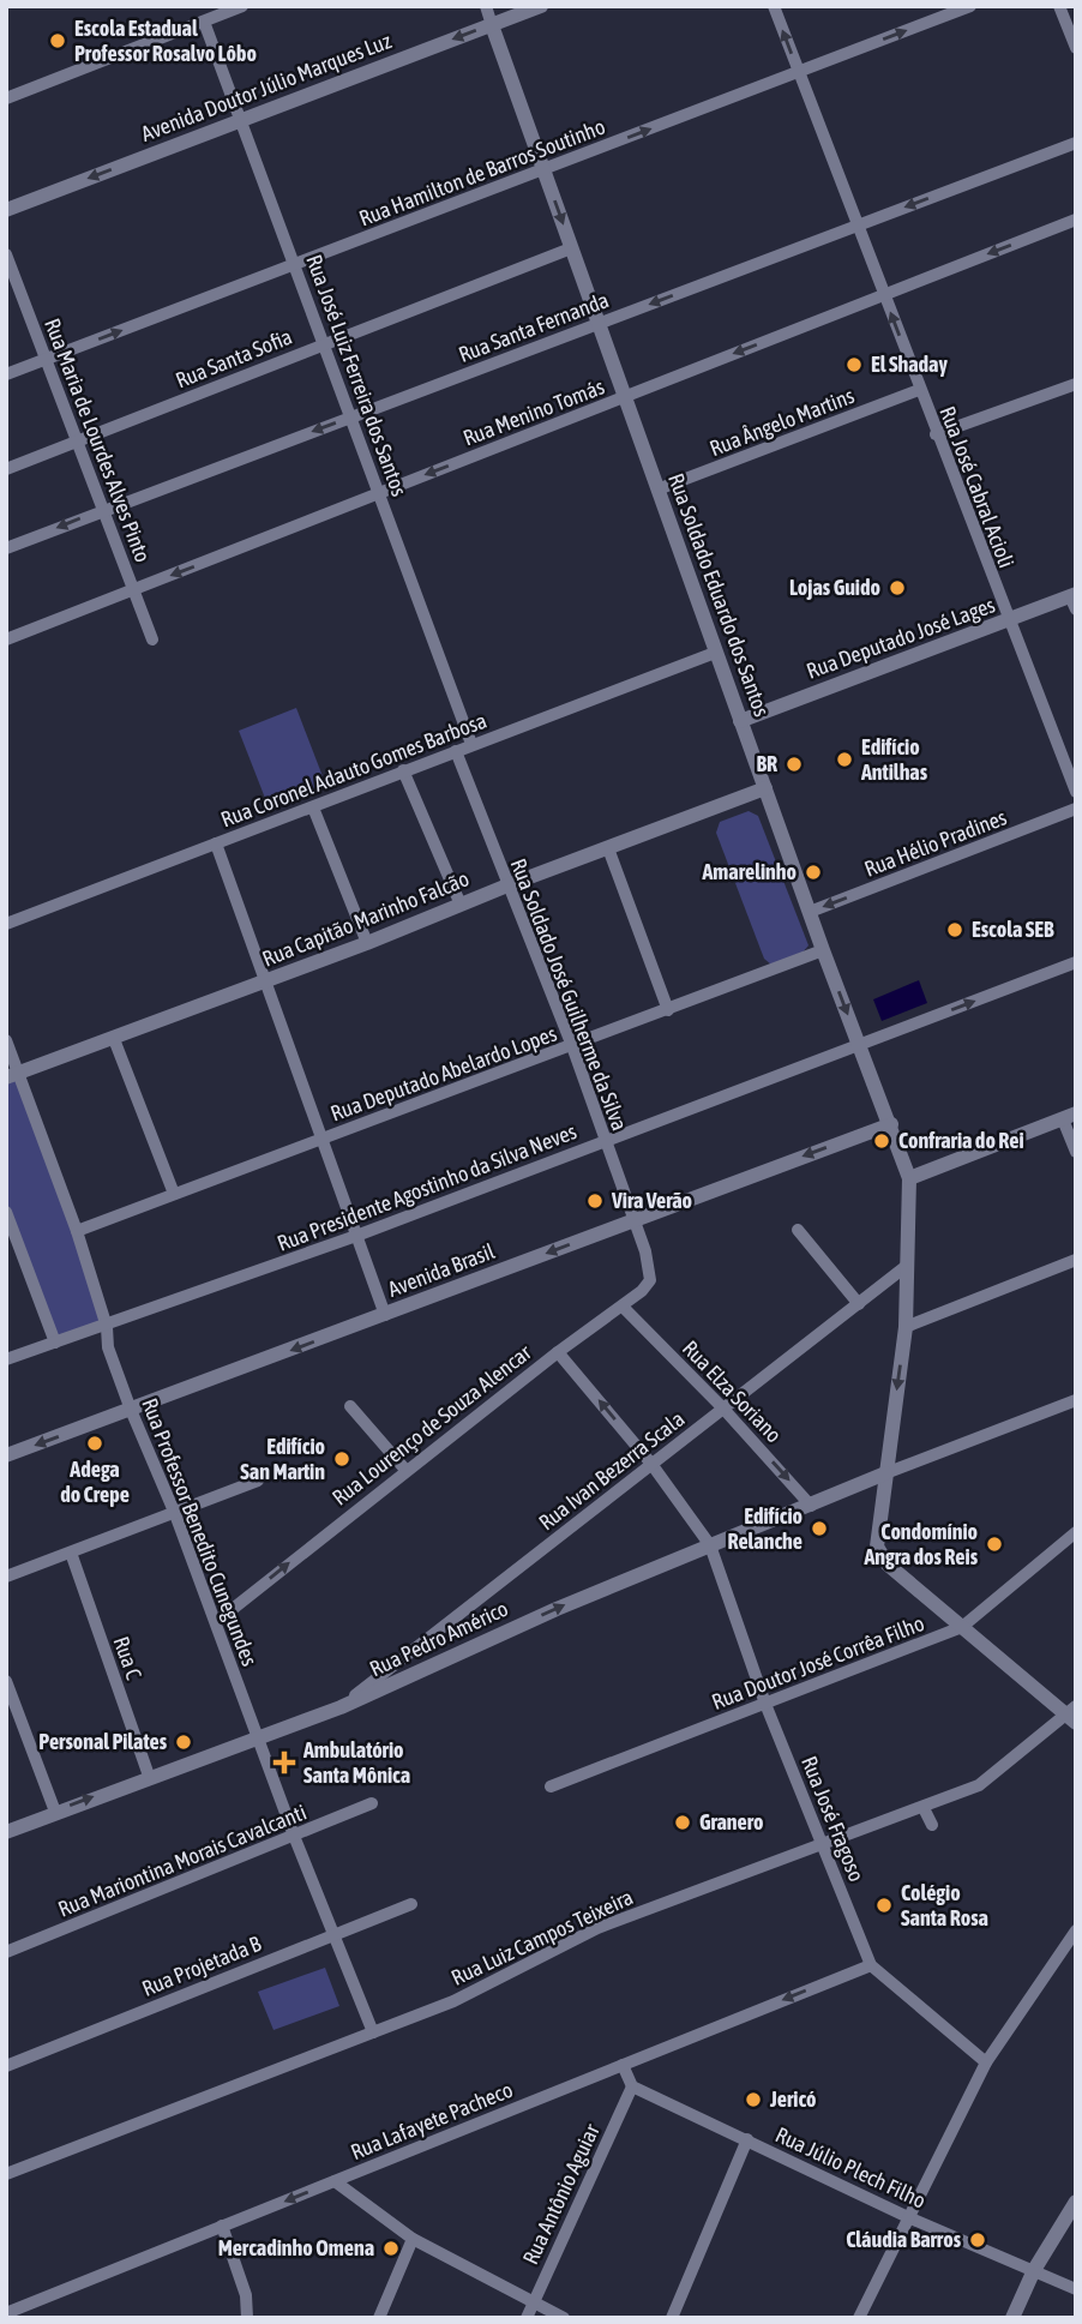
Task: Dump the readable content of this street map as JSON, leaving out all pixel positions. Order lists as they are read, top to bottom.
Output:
{
  "streets": {
    "street": [
      "Avenida Doutor Júlio Marques Luz",
      "Rua Hamilton de Barros Soutinho",
      "Rua Santa Fernanda",
      "Rua Santa Sofia",
      "Rua José Luiz Ferreira dos Santos",
      "Rua Menino Tomás",
      "Rua Ângelo Martins",
      "Rua Maria de Lourdes Alves Pinto",
      "Rua José Cabral Acioli",
      "Rua Soldado Eduardo dos Santos",
      "Rua Deputado José Lages",
      "Rua Coronel Adauto Gomes Barbosa",
      "Rua Hélio Pradines",
      "Rua Capitão Marinho Falcão",
      "Rua Soldado José Guilherme da Silva",
      "Rua Deputado Abelardo Lopes",
      "Rua Presidente Agostinho da Silva Neves",
      "Avenida Brasil",
      "Rua Elza Soriano",
      "Rua Lourenço de Souza Alencar",
      "Rua Ivan Bezerra Scala",
      "Rua Professor Benedito Cunegundes",
      "Rua Pedro Américo",
      "Rua C",
      "Rua Doutor José Corrêa Filho",
      "Rua José Fragoso",
      "Rua Mariontina Morais Cavalcanti",
      "Rua Luiz Campos Teixeira",
      "Rua Projetada B",
      "Rua Lafayete Pacheco",
      "Rua Júlio Plech Filho",
      "Rua Antônio Aguiar"
    ]
  },
  "crossings": [
    ["Avenida Doutor Júlio Marques Luz", "Rua José Luiz Ferreira dos Santos"],
    ["Avenida Doutor Júlio Marques Luz", "Rua Soldado Eduardo dos Santos"],
    ["Rua Hamilton de Barros Soutinho", "Rua José Luiz Ferreira dos Santos"],
    ["Rua Hamilton de Barros Soutinho", "Rua Maria de Lourdes Alves Pinto"],
    ["Rua Hamilton de Barros Soutinho", "Rua José Cabral Acioli"],
    ["Rua Hamilton de Barros Soutinho", "Rua Soldado Eduardo dos Santos"],
    ["Rua Santa Fernanda", "Rua José Luiz Ferreira dos Santos"],
    ["Rua Santa Fernanda", "Rua Maria de Lourdes Alves Pinto"],
    ["Rua Santa Fernanda", "Rua José Cabral Acioli"],
    ["Rua Santa Fernanda", "Rua Soldado Eduardo dos Santos"],
    ["Rua Santa Sofia", "Rua José Luiz Ferreira dos Santos"],
    ["Rua Santa Sofia", "Rua Maria de Lourdes Alves Pinto"],
    ["Rua Santa Sofia", "Rua Soldado Eduardo dos Santos"],
    ["Rua José Luiz Ferreira dos Santos", "Rua Menino Tomás"],
    ["Rua José Luiz Ferreira dos Santos", "Rua Coronel Adauto Gomes Barbosa"],
    ["Rua Menino Tomás", "Rua Maria de Lourdes Alves Pinto"],
    ["Rua Menino Tomás", "Rua José Cabral Acioli"],
    ["Rua Menino Tomás", "Rua Soldado Eduardo dos Santos"],
    ["Rua Ângelo Martins", "Rua José Cabral Acioli"],
    ["Rua Ângelo Martins", "Rua Soldado Eduardo dos Santos"],
    ["Rua José Cabral Acioli", "Rua Deputado José Lages"],
    ["Rua Soldado Eduardo dos Santos", "Rua Deputado José Lages"],
    ["Rua Soldado Eduardo dos Santos", "Rua Coronel Adauto Gomes Barbosa"],
    ["Rua Soldado Eduardo dos Santos", "Rua Hélio Pradines"],
    ["Rua Soldado Eduardo dos Santos", "Rua Capitão Marinho Falcão"],
    ["Rua Soldado Eduardo dos Santos", "Rua Deputado Abelardo Lopes"],
    ["Rua Soldado Eduardo dos Santos", "Rua Presidente Agostinho da Silva Neves"],
    ["Rua Soldado Eduardo dos Santos", "Avenida Brasil"],
    ["Rua Soldado Eduardo dos Santos", "Rua Ivan Bezerra Scala"],
    ["Rua Soldado Eduardo dos Santos", "Rua Pedro Américo"],
    ["Rua Soldado Eduardo dos Santos", "Rua Doutor José Corrêa Filho"],
    ["Rua Soldado Eduardo dos Santos", "Rua Luiz Campos Teixeira"],
    ["Rua Coronel Adauto Gomes Barbosa", "Rua Soldado José Guilherme da Silva"],
    ["Rua Capitão Marinho Falcão", "Rua Soldado José Guilherme da Silva"],
    ["Rua Capitão Marinho Falcão", "Rua Professor Benedito Cunegundes"],
    ["Rua Soldado José Guilherme da Silva", "Rua Deputado Abelardo Lopes"],
    ["Rua Soldado José Guilherme da Silva", "Rua Presidente Agostinho da Silva Neves"],
    ["Rua Soldado José Guilherme da Silva", "Avenida Brasil"],
    ["Rua Soldado José Guilherme da Silva", "Rua Lourenço de Souza Alencar"],
    ["Rua Deputado Abelardo Lopes", "Rua Professor Benedito Cunegundes"],
    ["Rua Presidente Agostinho da Silva Neves", "Rua Professor Benedito Cunegundes"],
    ["Avenida Brasil", "Rua Professor Benedito Cunegundes"],
    ["Rua Elza Soriano", "Rua Lourenço de Souza Alencar"],
    ["Rua Elza Soriano", "Rua Ivan Bezerra Scala"],
    ["Rua Elza Soriano", "Rua Pedro Américo"],
    ["Rua Lourenço de Souza Alencar", "Rua Professor Benedito Cunegundes"],
    ["Rua Lourenço de Souza Alencar", "Rua José Fragoso"],
    ["Rua Ivan Bezerra Scala", "Rua Pedro Américo"],
    ["Rua Ivan Bezerra Scala", "Rua José Fragoso"],
    ["Rua Professor Benedito Cunegundes", "Rua Pedro Américo"],
    ["Rua Professor Benedito Cunegundes", "Rua Mariontina Morais Cavalcanti"],
    ["Rua Professor Benedito Cunegundes", "Rua Luiz Campos Teixeira"],
    ["Rua Professor Benedito Cunegundes", "Rua Projetada B"],
    ["Rua Pedro Américo", "Rua C"],
    ["Rua Pedro Américo", "Rua José Fragoso"],
    ["Rua Doutor José Corrêa Filho", "Rua José Fragoso"],
    ["Rua José Fragoso", "Rua Luiz Campos Teixeira"],
    ["Rua José Fragoso", "Rua Lafayete Pacheco"],
    ["Rua Júlio Plech Filho", "Rua Antônio Aguiar"]
  ],
  "one_way": [
    "Rua Hamilton de Barros Soutinho",
    "Rua Santa Fernanda",
    "Rua Menino Tomás",
    "Rua Hélio Pradines",
    "Avenida Brasil",
    "Rua Elza Soriano",
    "Rua Lourenço de Souza Alencar",
    "Rua Pedro Américo",
    "Rua Lafayete Pacheco"
  ],
  "places": {
    "other": [
      "Escola Estadual Professor Rosalvo Lôbo",
      "El Shaday",
      "Lojas Guido",
      "Edifício Antilhas",
      "BR",
      "Amarelinho",
      "Escola SEB",
      "Confraria do Rei",
      "Vira Verão",
      "Adega do Crepe",
      "Edifício San Martin",
      "Edifício Relanche",
      "Condomínio Angra dos Reis",
      "Personal Pilates",
      "Granero",
      "Colégio Santa Rosa",
      "Jericó",
      "Cláudia Barros",
      "Mercadinho Omena"
    ],
    "health": ["Ambulatório Santa Mônica"]
  }
}
